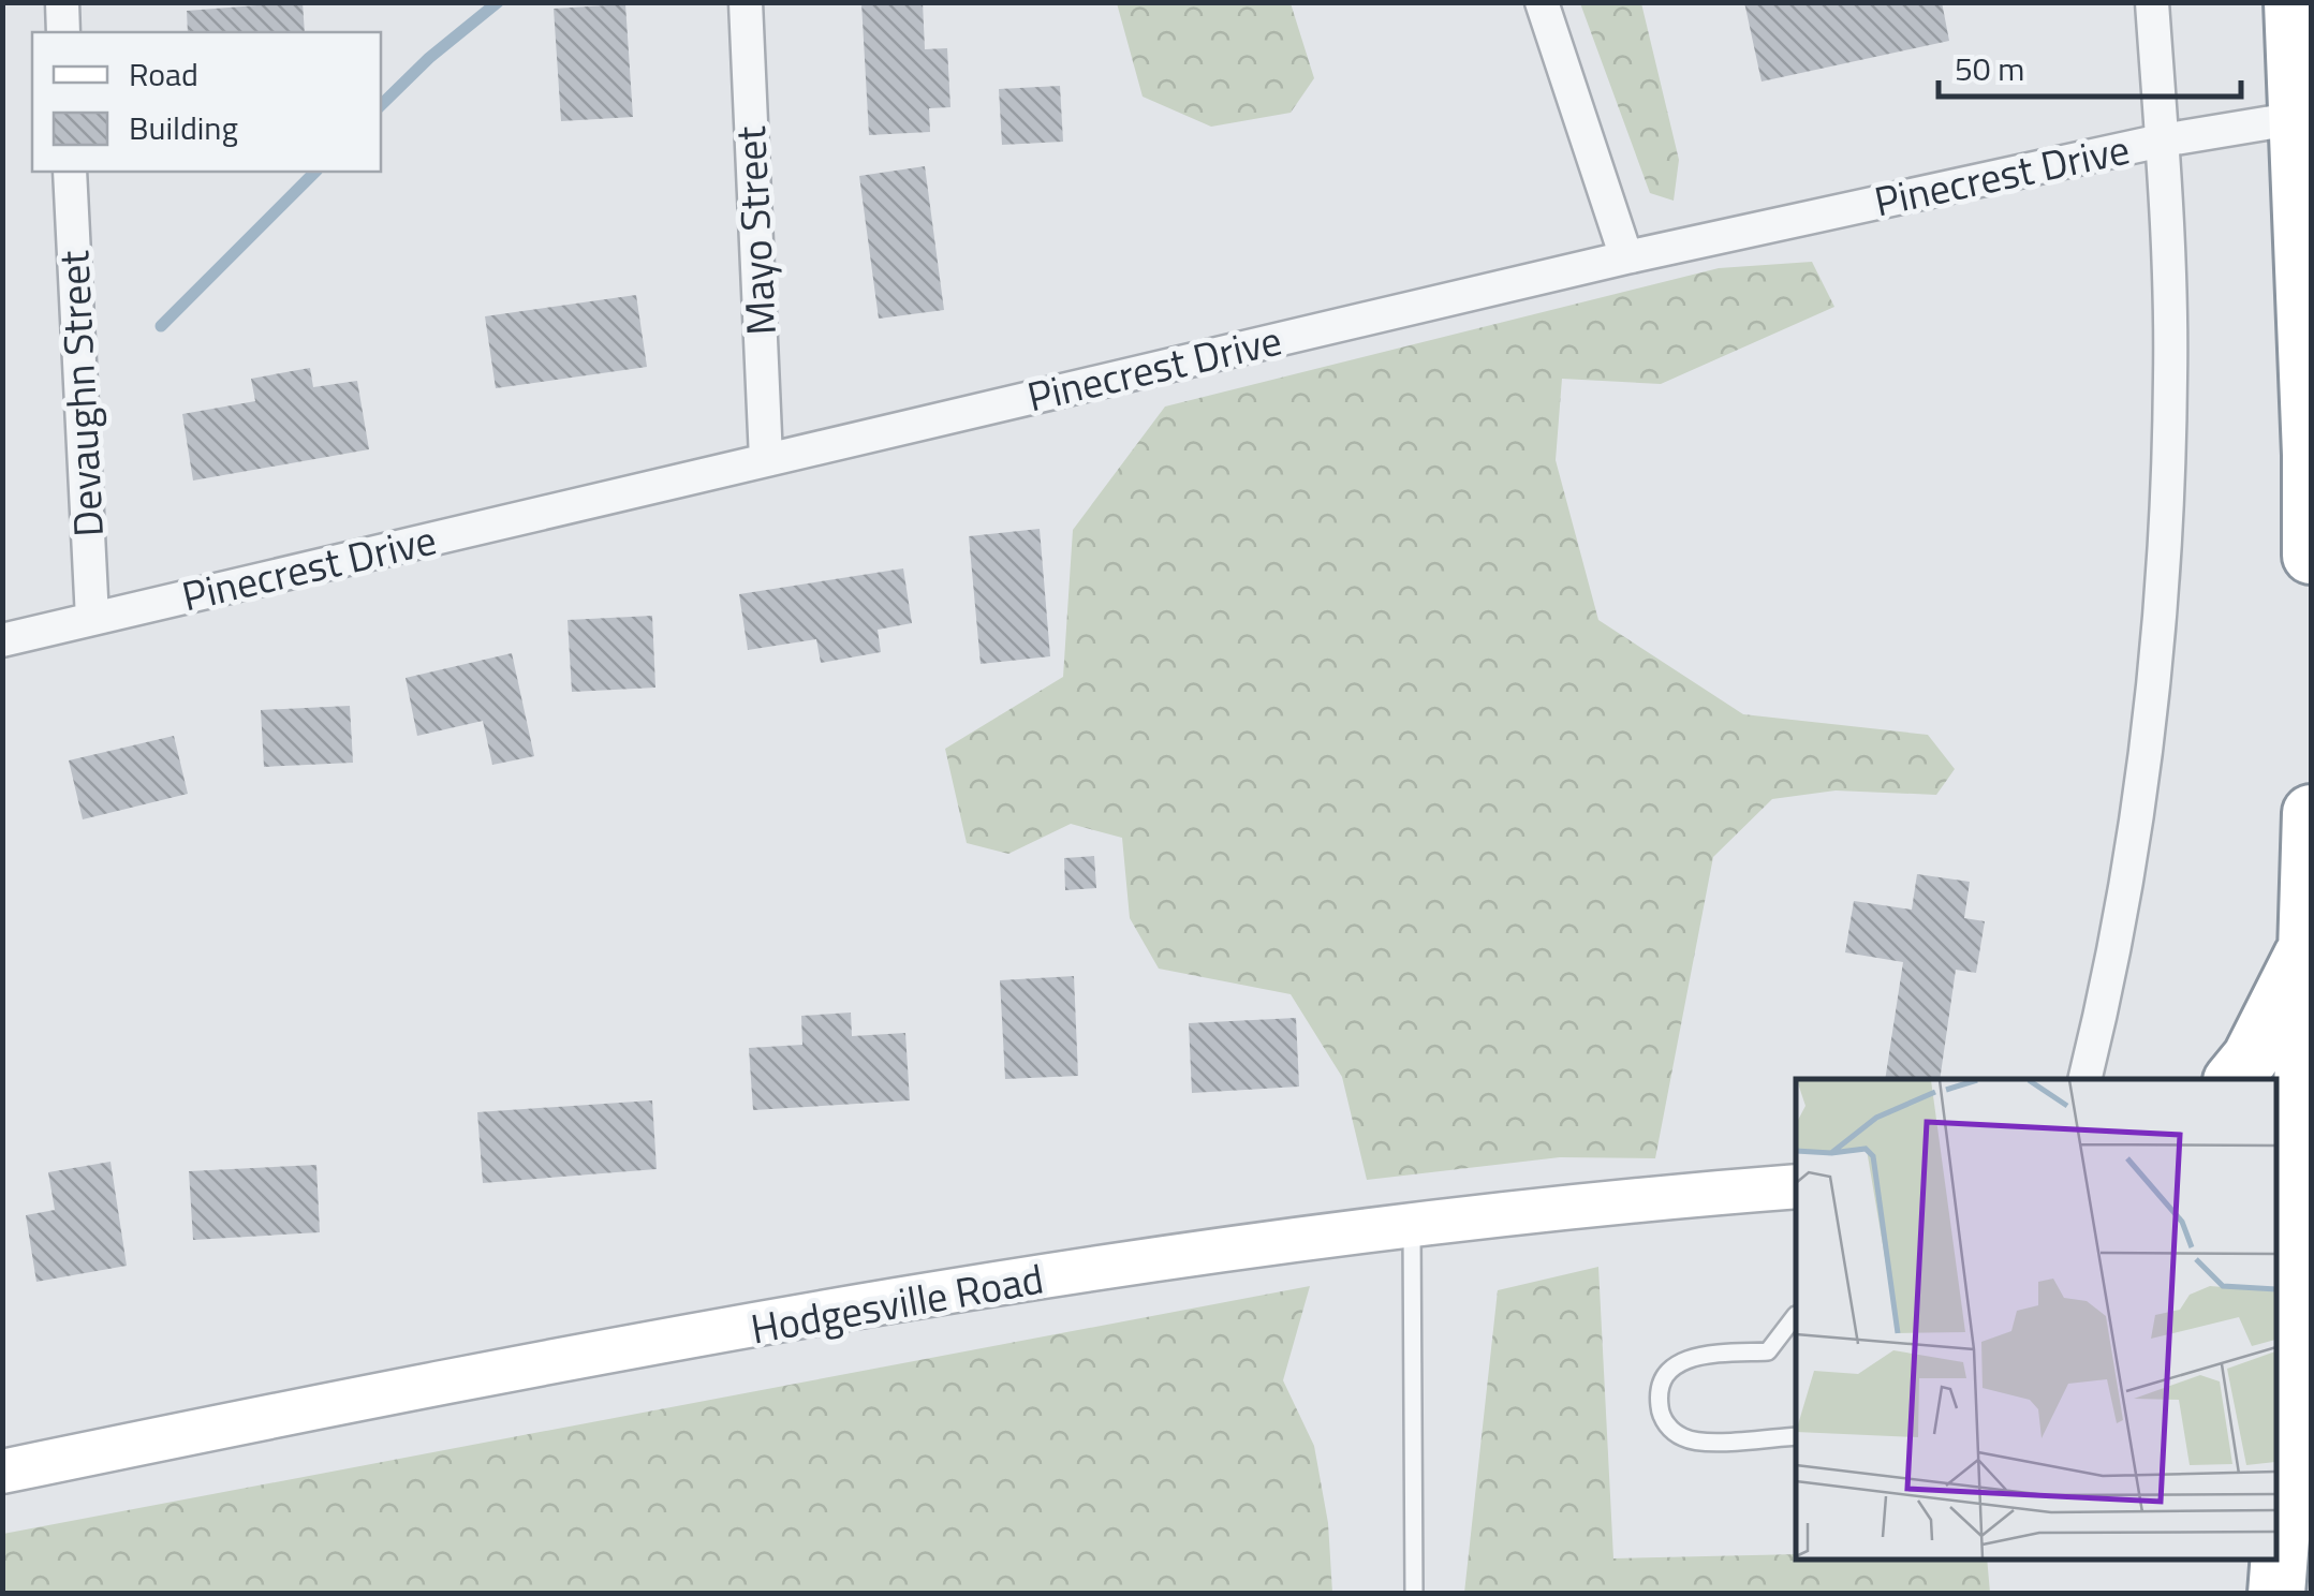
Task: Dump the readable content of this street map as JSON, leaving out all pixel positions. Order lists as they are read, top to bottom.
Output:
{
  "streets": {
    "street": [
      "Pinecrest Drive",
      "Mayo Street",
      "Devaughn Street",
      "Hodgesville Road"
    ]
  },
  "crossings": [
    ["Pinecrest Drive", "Mayo Street"],
    ["Pinecrest Drive", "Devaughn Street"]
  ],
  "legend": ["Road", "Building"],
  "scale_bar": "50 m"
}
